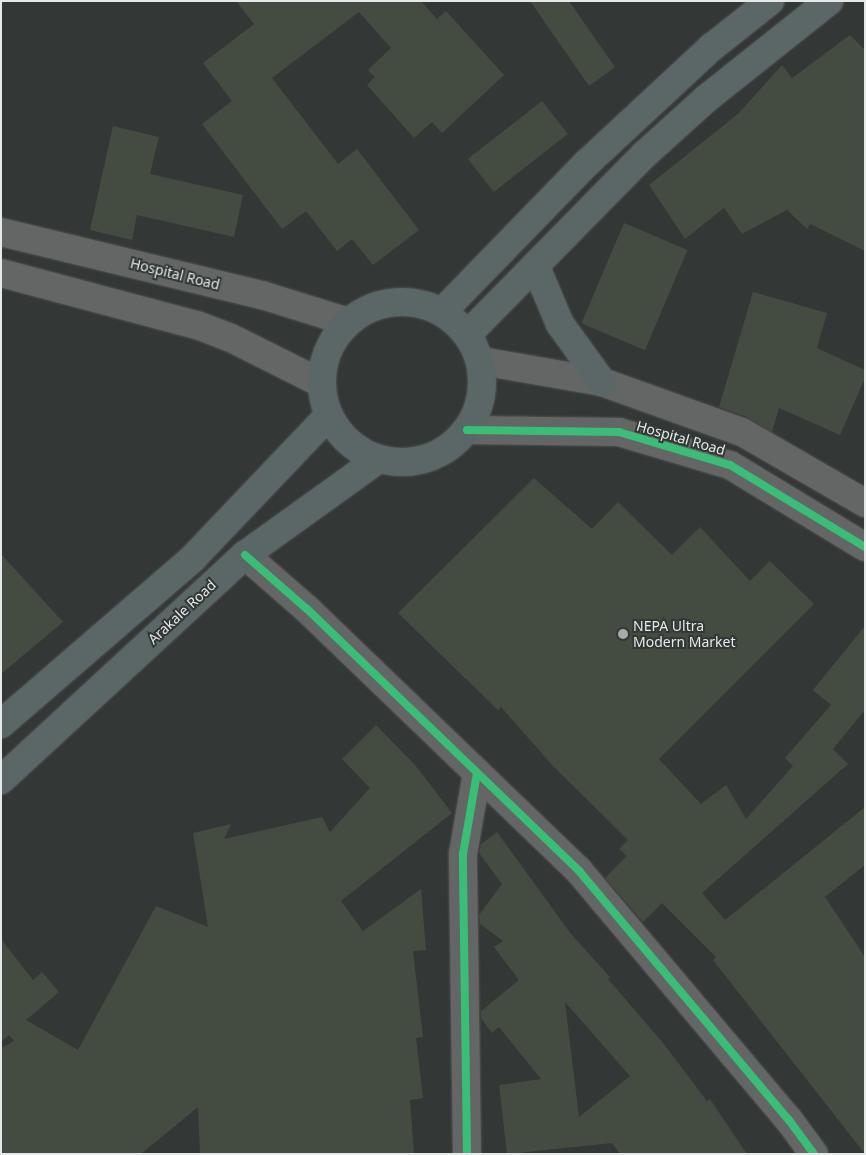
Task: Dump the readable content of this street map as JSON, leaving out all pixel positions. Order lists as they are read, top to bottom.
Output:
{
  "streets": {
    "main road": ["Arakale Road"],
    "street": ["Hospital Road"]
  },
  "crossings": [
    ["Hospital Road", "Arakale Road"]
  ],
  "places": ["NEPA Ultra Modern Market"]
}
